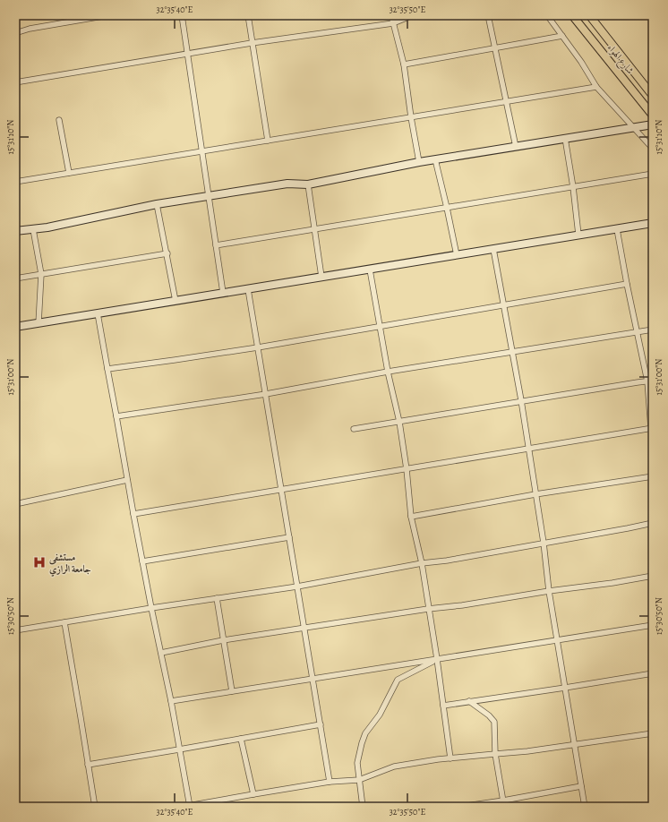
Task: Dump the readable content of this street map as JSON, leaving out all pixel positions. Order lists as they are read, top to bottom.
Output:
{
  "streets": {
    "main road": ["شارع الهواء"]
  },
  "places": {
    "hospital": ["مستشفى جامعة الرازي"]
  },
  "coordinates": [
    "32°35'40\"E",
    "32°35'50\"E",
    "15°31'10\"N",
    "15°31'00\"N",
    "15°30'50\"N"
  ]
}
